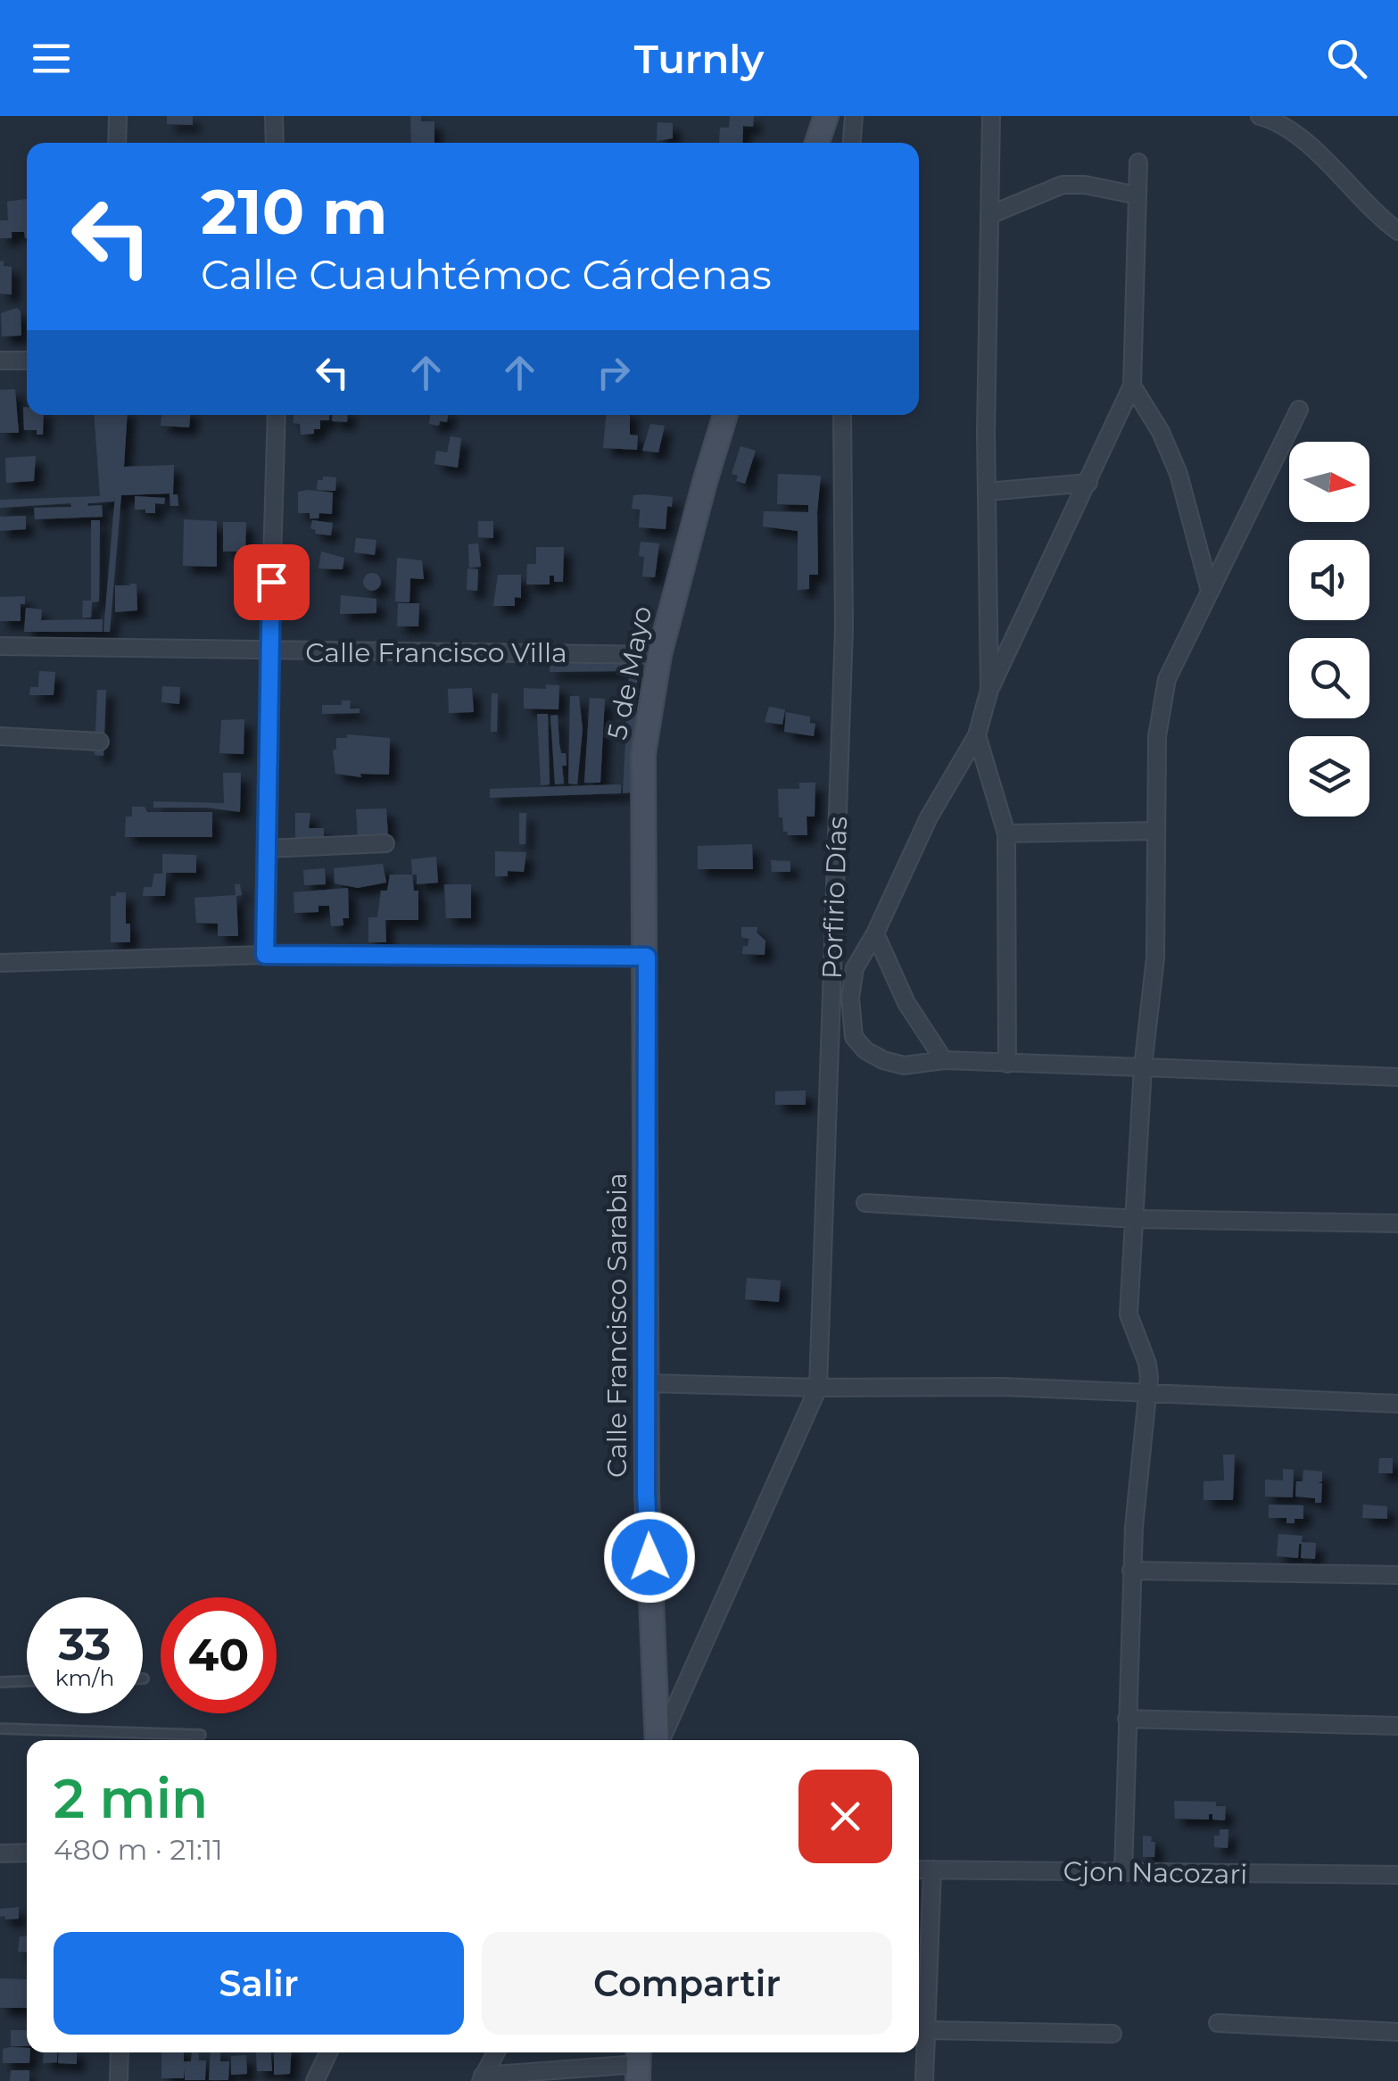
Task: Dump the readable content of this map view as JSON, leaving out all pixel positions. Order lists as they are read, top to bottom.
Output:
{
  "streets": {
    "street": [
      "Calle Francisco Villa",
      "5 de Mayo",
      "Porfirio Días",
      "Calle Francisco Sarabia",
      "Cjon Nacozari"
    ]
  },
  "crossings": [
    ["Calle Francisco Villa", "5 de Mayo"],
    ["5 de Mayo", "Calle Francisco Sarabia"]
  ],
  "north": "right",
  "page": {
    "header": "Turnly",
    "turn": ["210 m", "Calle Cuauhtémoc Cárdenas"],
    "speed": "33 km/h",
    "limit": "40",
    "heading": ["2 min", "480 m · 21:11"],
    "buttons": ["Salir", "Compartir"]
  }
}
